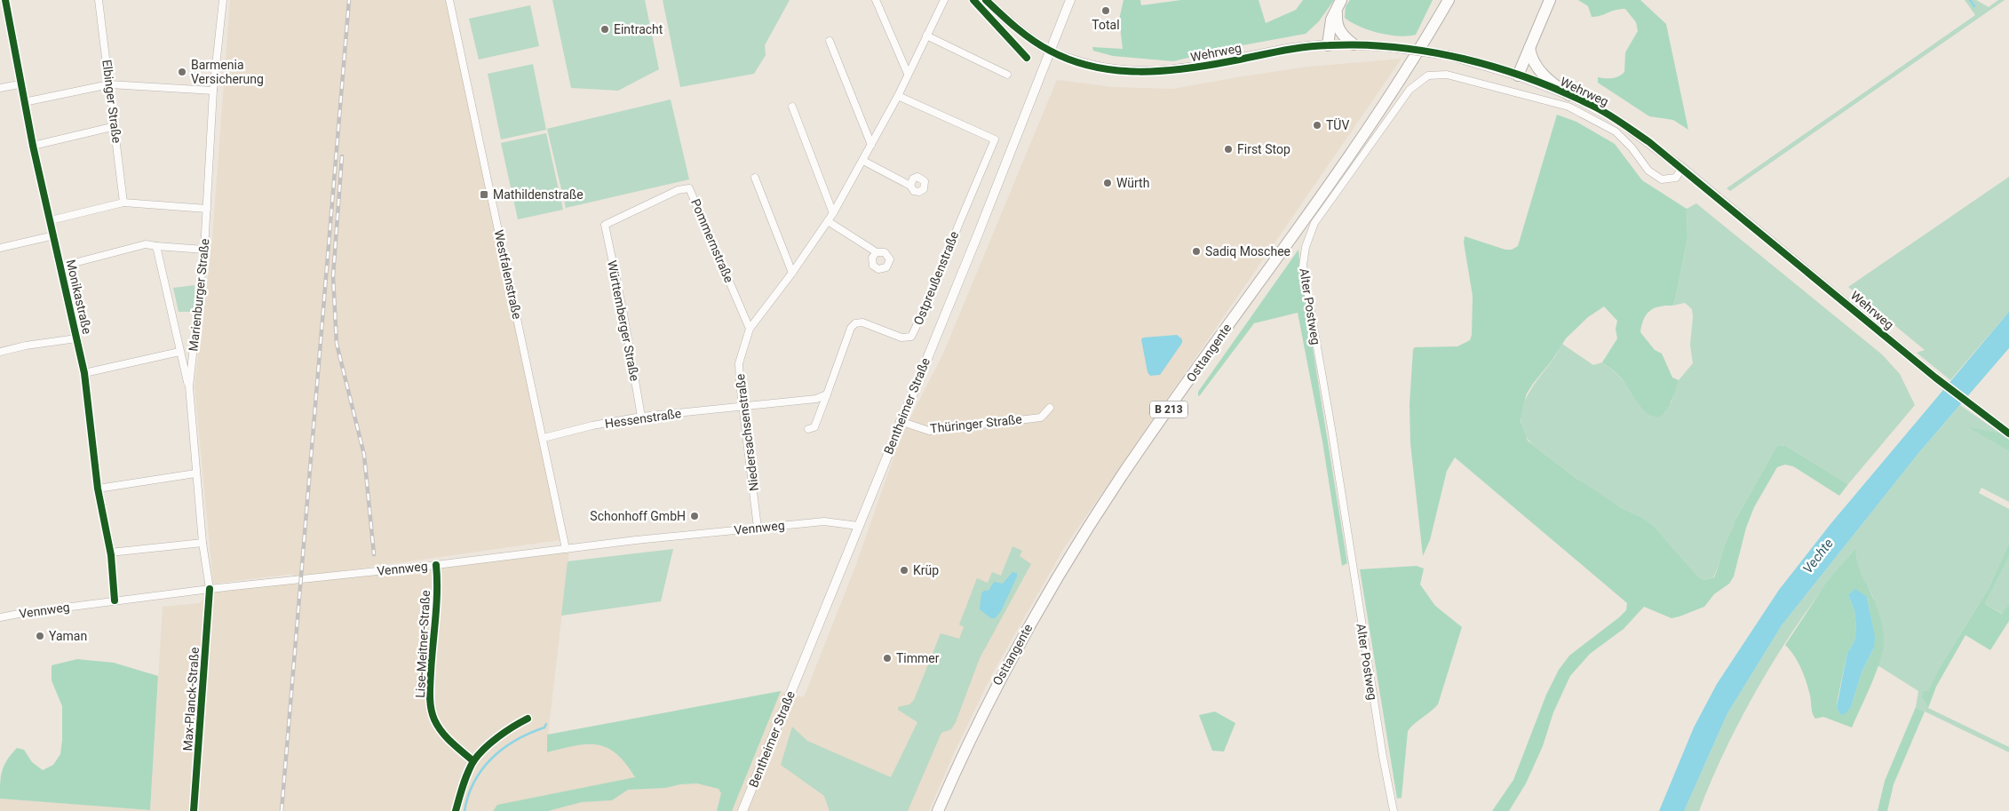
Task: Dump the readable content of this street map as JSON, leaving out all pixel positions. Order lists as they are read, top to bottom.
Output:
{
  "streets": {
    "main road": ["Osttangente", "B 213"],
    "street": [
      "Wehrweg",
      "Elbinger Straße",
      "Pommernstraße",
      "Westfalenstraße",
      "Ostpreußenstraße",
      "Marienburger Straße",
      "Monikastraße",
      "Alter Postweg",
      "Württemberger Straße",
      "Bentheimer Straße",
      "Hessenstraße",
      "Thüringer Straße",
      "Niedersachsenstraße",
      "Vennweg",
      "Lise-Meitner-Straße",
      "Max-Planck-Straße"
    ]
  },
  "crossings": [
    ["Wehrweg", "Alter Postweg"],
    ["Wehrweg", "Bentheimer Straße"],
    ["Pommernstraße", "Württemberger Straße"],
    ["Pommernstraße", "Niedersachsenstraße"],
    ["Westfalenstraße", "Hessenstraße"],
    ["Westfalenstraße", "Vennweg"],
    ["Ostpreußenstraße", "Niedersachsenstraße"],
    ["Marienburger Straße", "Vennweg"],
    ["Marienburger Straße", "Max-Planck-Straße"],
    ["Monikastraße", "Vennweg"],
    ["Württemberger Straße", "Hessenstraße"],
    ["Bentheimer Straße", "Thüringer Straße"],
    ["Bentheimer Straße", "Vennweg"],
    ["Hessenstraße", "Niedersachsenstraße"],
    ["Niedersachsenstraße", "Vennweg"],
    ["Vennweg", "Lise-Meitner-Straße"],
    ["Vennweg", "Max-Planck-Straße"]
  ],
  "water": ["Vechte"],
  "places": {
    "other": [
      "Total",
      "Eintracht",
      "Barmenia Versicherung",
      "TÜV",
      "First Stop",
      "Würth",
      "Sadiq Moschee",
      "Schonhoff GmbH",
      "Krüp",
      "Yaman",
      "Timmer"
    ],
    "transit": ["Mathildenstraße"]
  }
}
